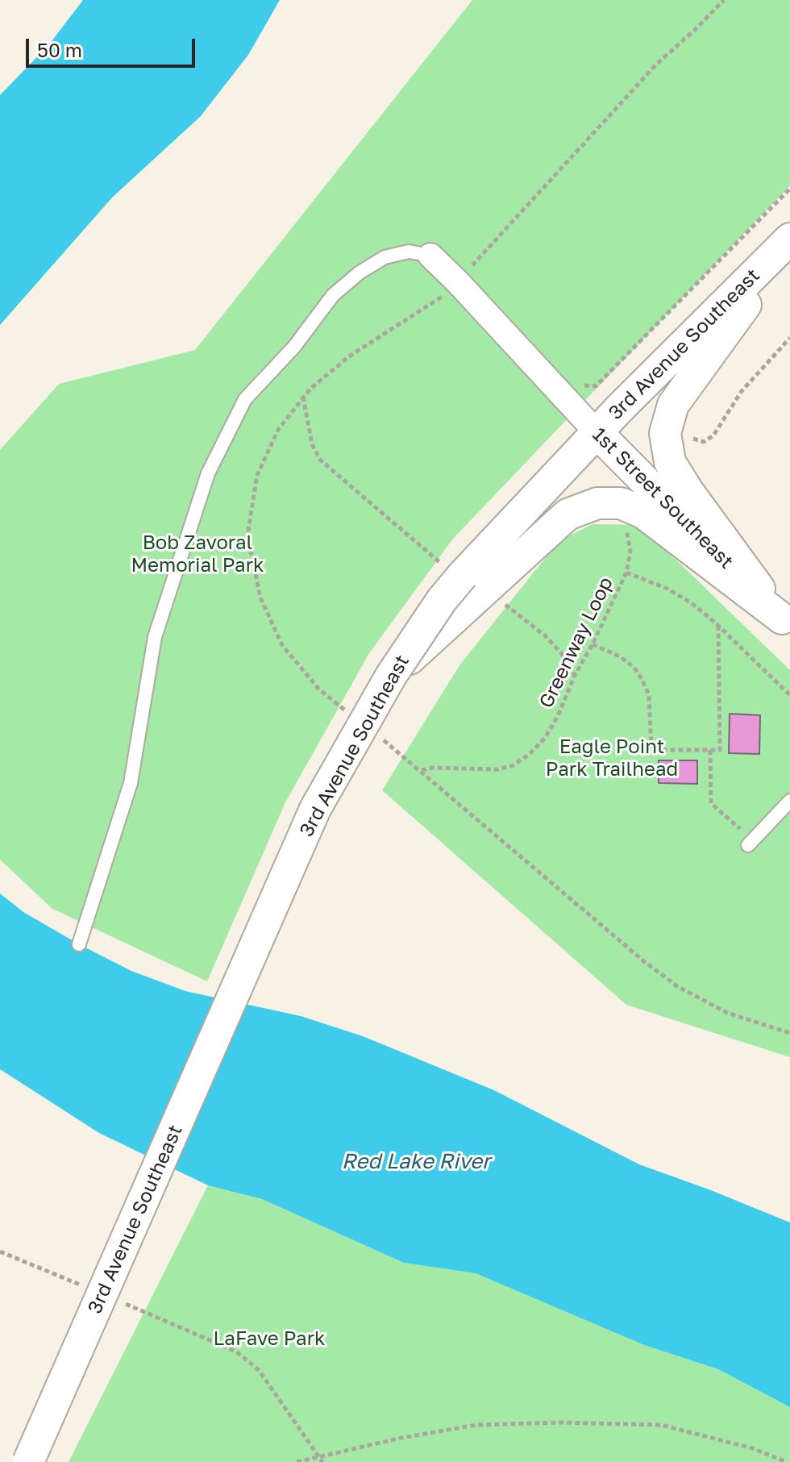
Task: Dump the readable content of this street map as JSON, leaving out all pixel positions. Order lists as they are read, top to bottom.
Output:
{
  "streets": {
    "street": ["3rd Avenue Southeast", "1st Street Southeast"],
    "path": ["Greenway Loop"]
  },
  "crossings": [
    ["3rd Avenue Southeast", "1st Street Southeast"]
  ],
  "water": ["Red Lake River"],
  "parks": ["Bob Zavoral Memorial Park", "Eagle Point Park Trailhead", "LaFave Park"],
  "scale_bar": "50 m"
}
